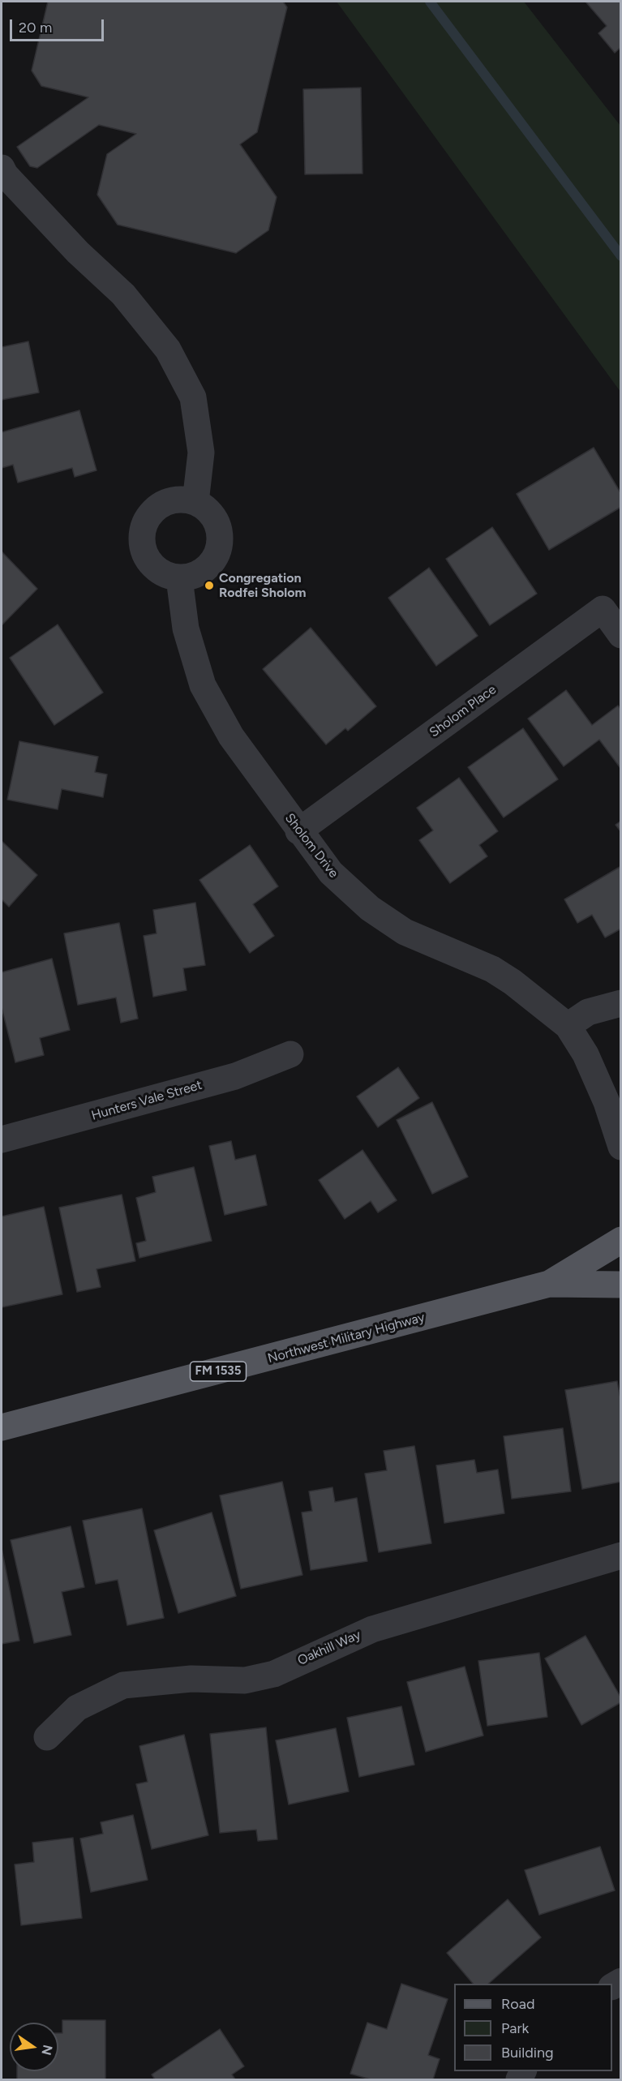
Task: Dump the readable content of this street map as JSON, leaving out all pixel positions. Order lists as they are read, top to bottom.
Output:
{
  "streets": {
    "main road": ["Northwest Military Highway", "FM 1535"],
    "street": [
      "Sholom Place",
      "Sholom Drive",
      "Hunters Vale Street",
      "Oakhill Way"
    ]
  },
  "crossings": [
    ["Sholom Place", "Sholom Drive"]
  ],
  "places": ["Congregation Rodfei Sholom"],
  "legend": ["Road", "Park", "Building"],
  "scale_bar": "20 m",
  "north": "right"
}
